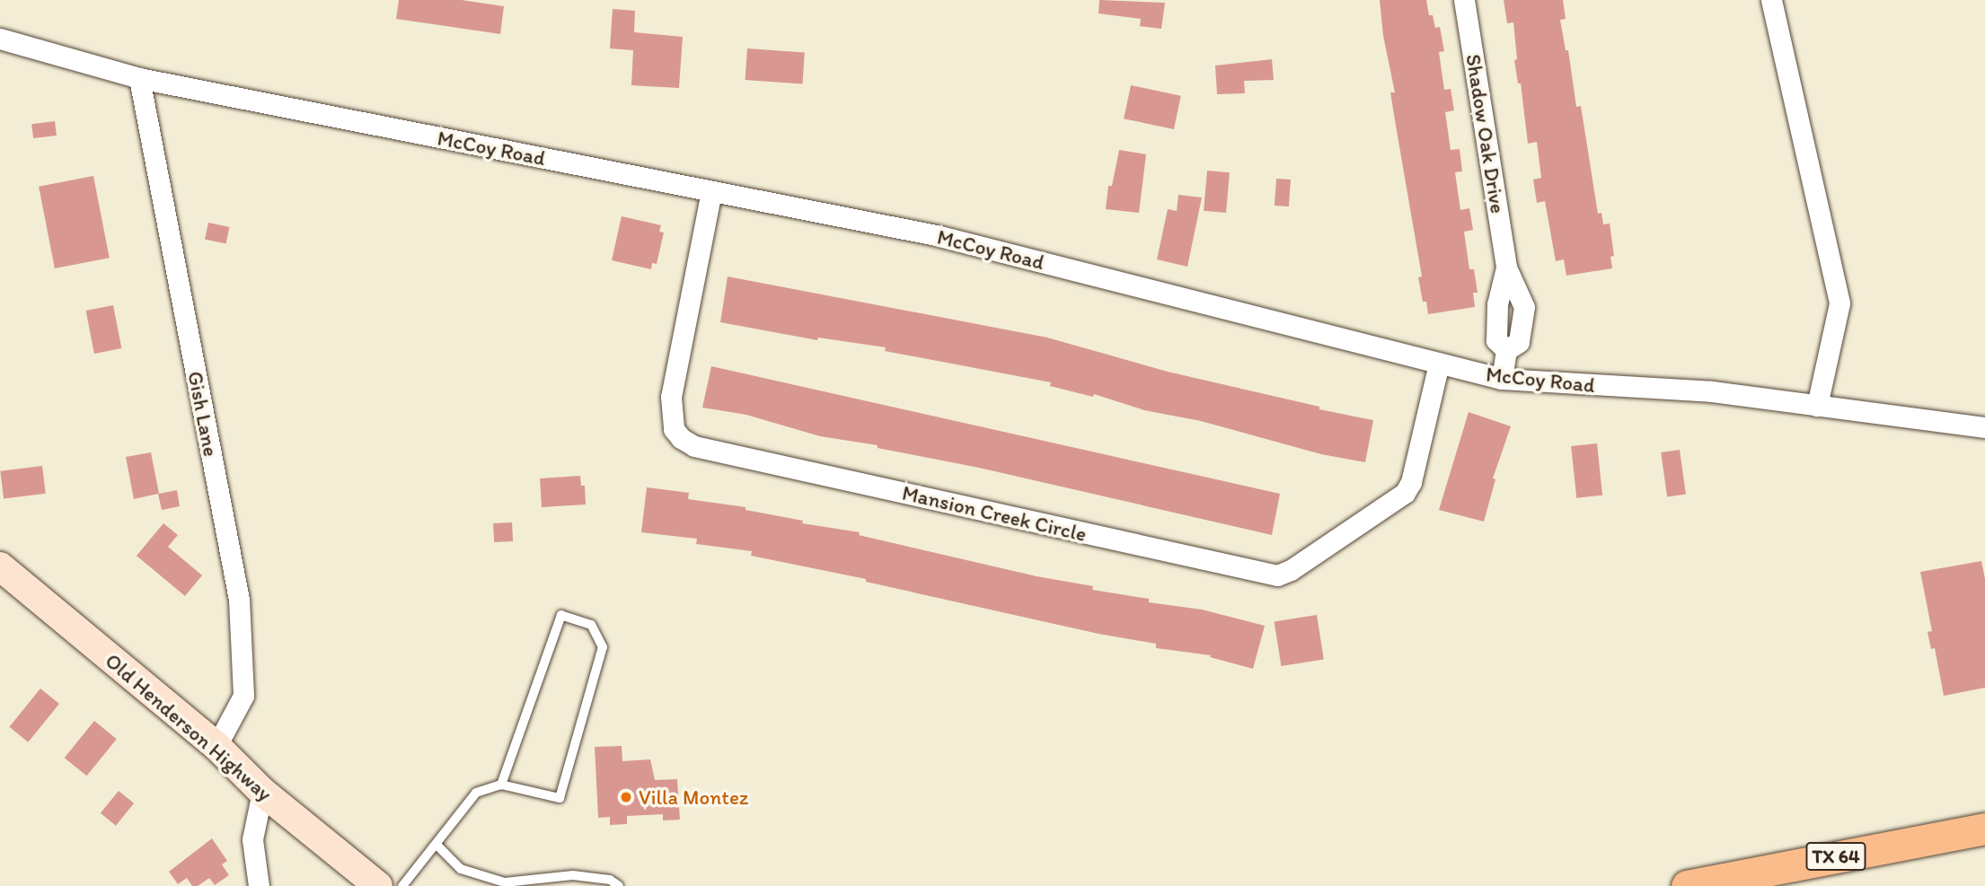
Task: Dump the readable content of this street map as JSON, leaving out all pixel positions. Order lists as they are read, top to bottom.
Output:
{
  "streets": {
    "main road": ["Old Henderson Highway", "TX 64"],
    "street": [
      "Shadow Oak Drive",
      "McCoy Road",
      "Gish Lane",
      "Mansion Creek Circle"
    ]
  },
  "crossings": [
    ["Shadow Oak Drive", "McCoy Road"],
    ["McCoy Road", "Gish Lane"],
    ["McCoy Road", "Mansion Creek Circle"],
    ["Gish Lane", "Old Henderson Highway"]
  ],
  "places": ["Villa Montez"]
}
